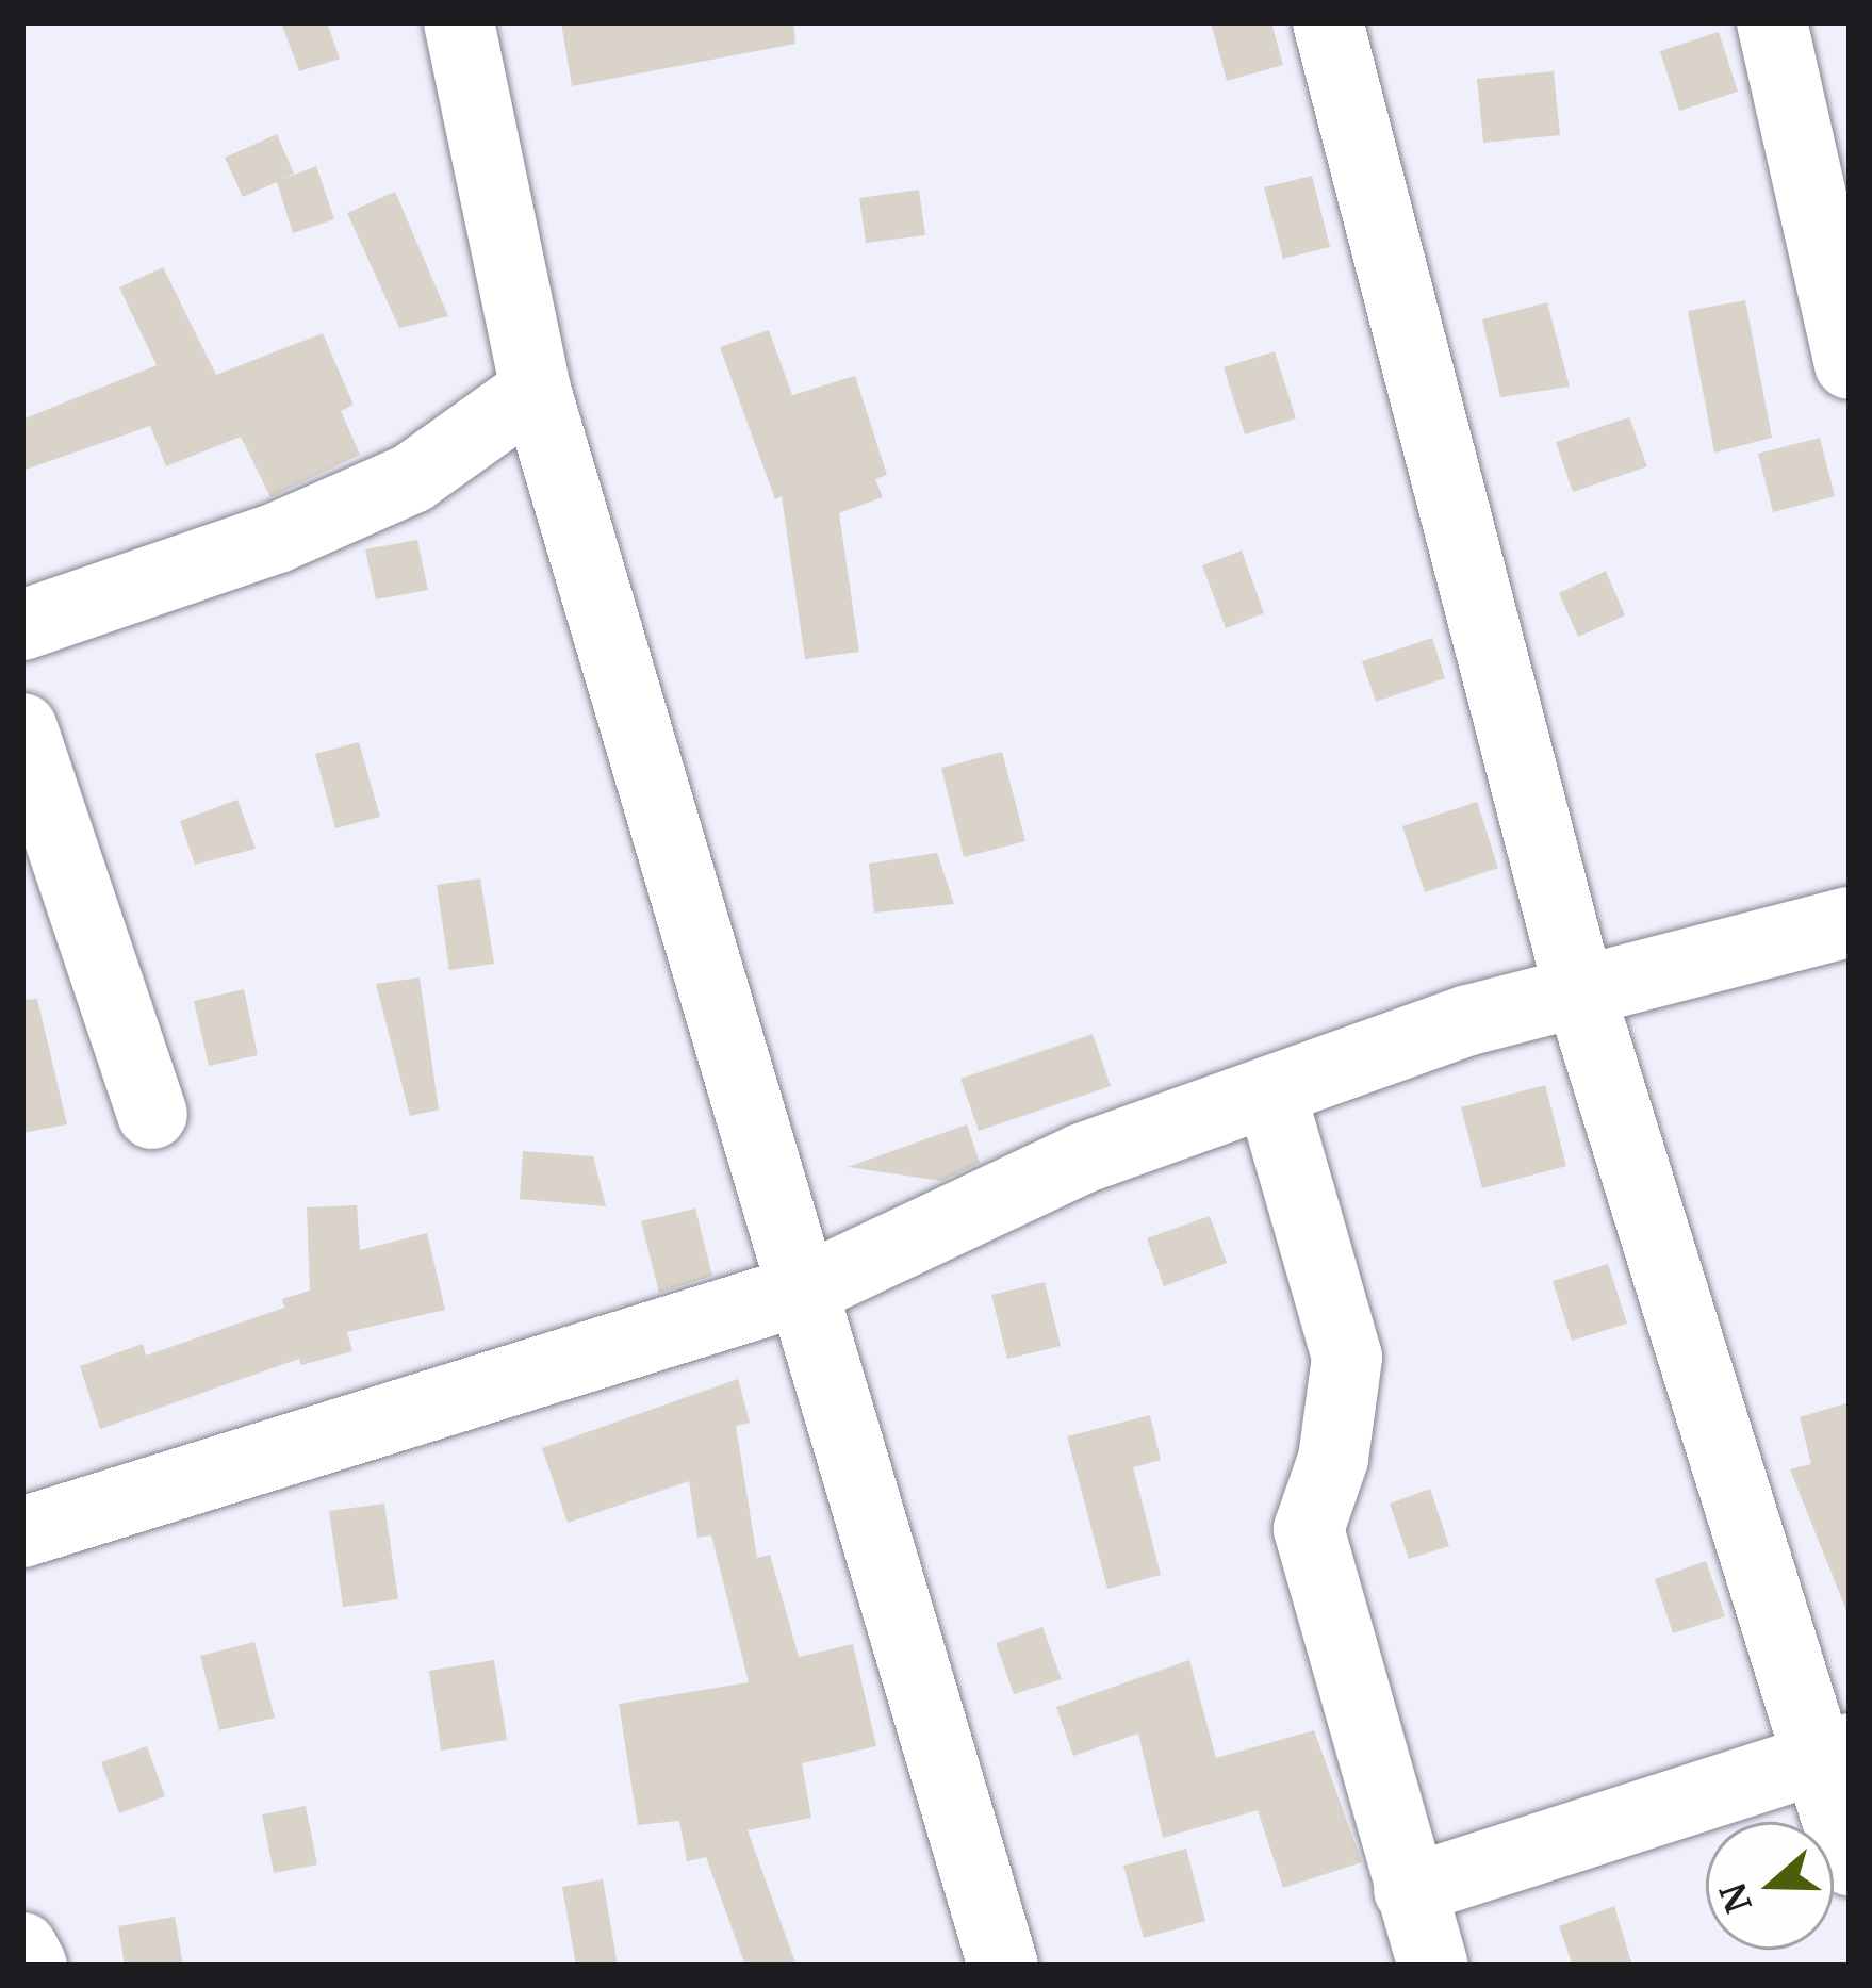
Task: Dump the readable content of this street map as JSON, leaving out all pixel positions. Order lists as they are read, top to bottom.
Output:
{
  "north": "left"
}
